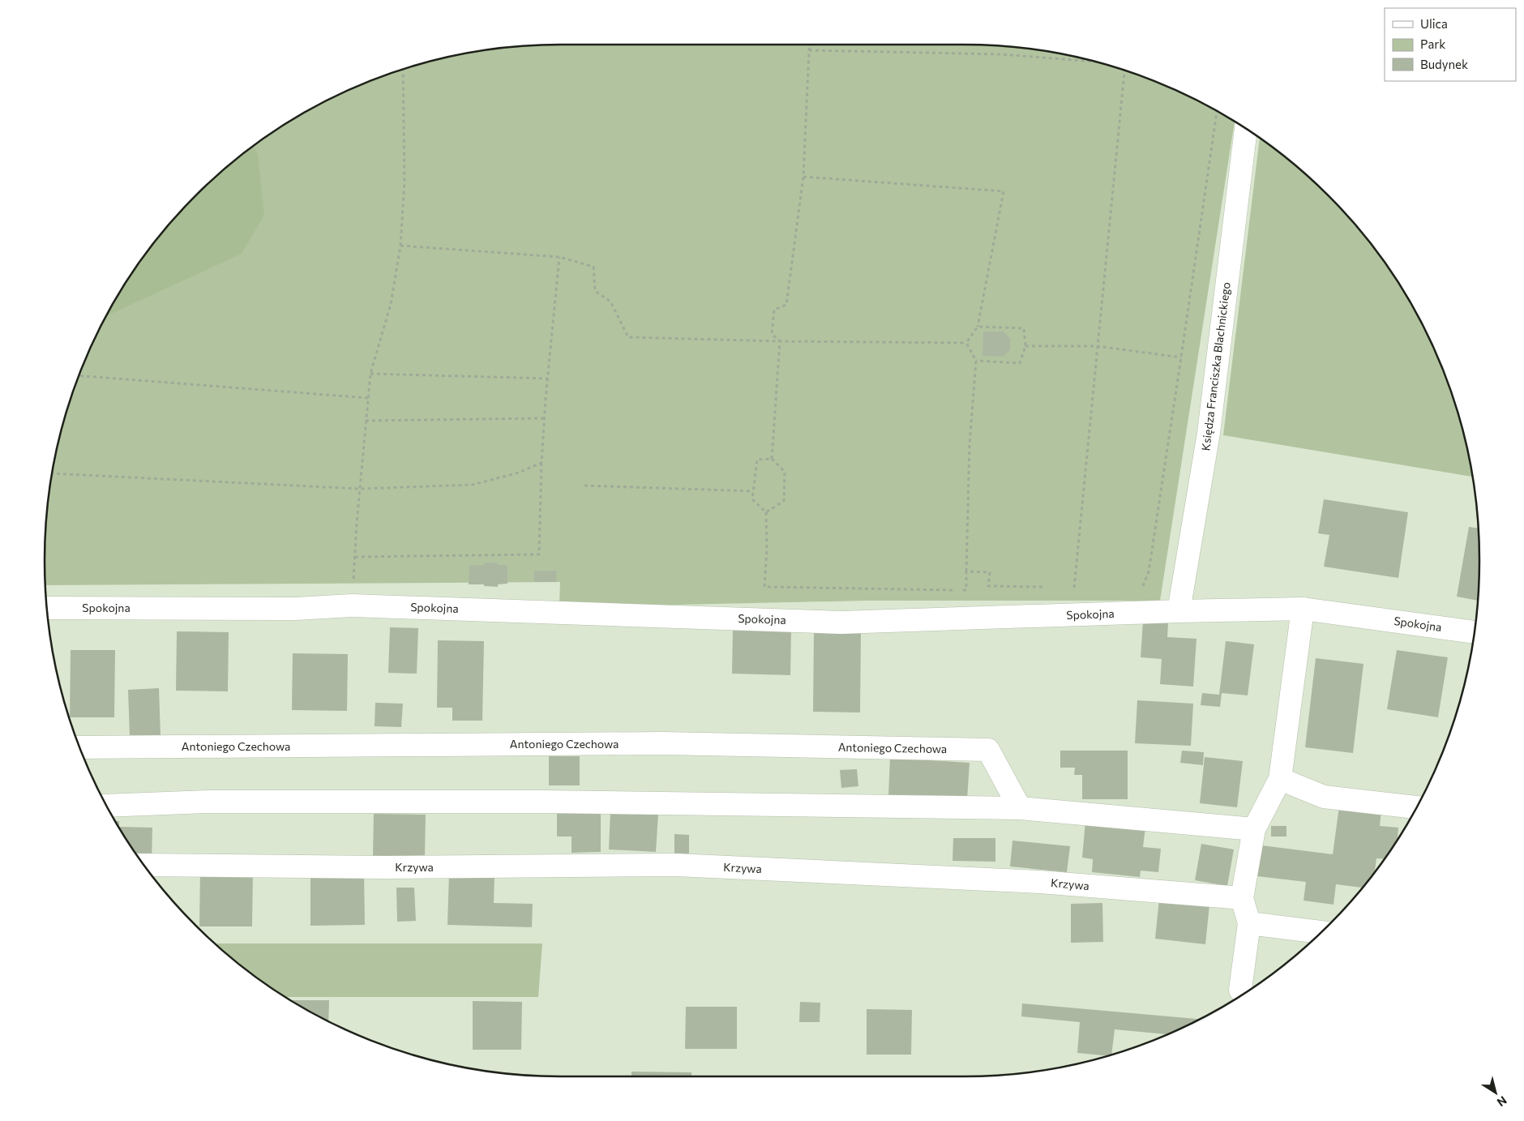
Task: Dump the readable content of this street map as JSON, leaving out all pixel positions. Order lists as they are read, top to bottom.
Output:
{
  "streets": {
    "street": [
      "Księdza Franciszka Blachnickiego",
      "Spokojna",
      "Antoniego Czechowa",
      "Krzywa"
    ]
  },
  "crossings": [
    ["Księdza Franciszka Blachnickiego", "Spokojna"]
  ],
  "legend": ["Ulica", "Park", "Budynek"],
  "north": "bottom right"
}
